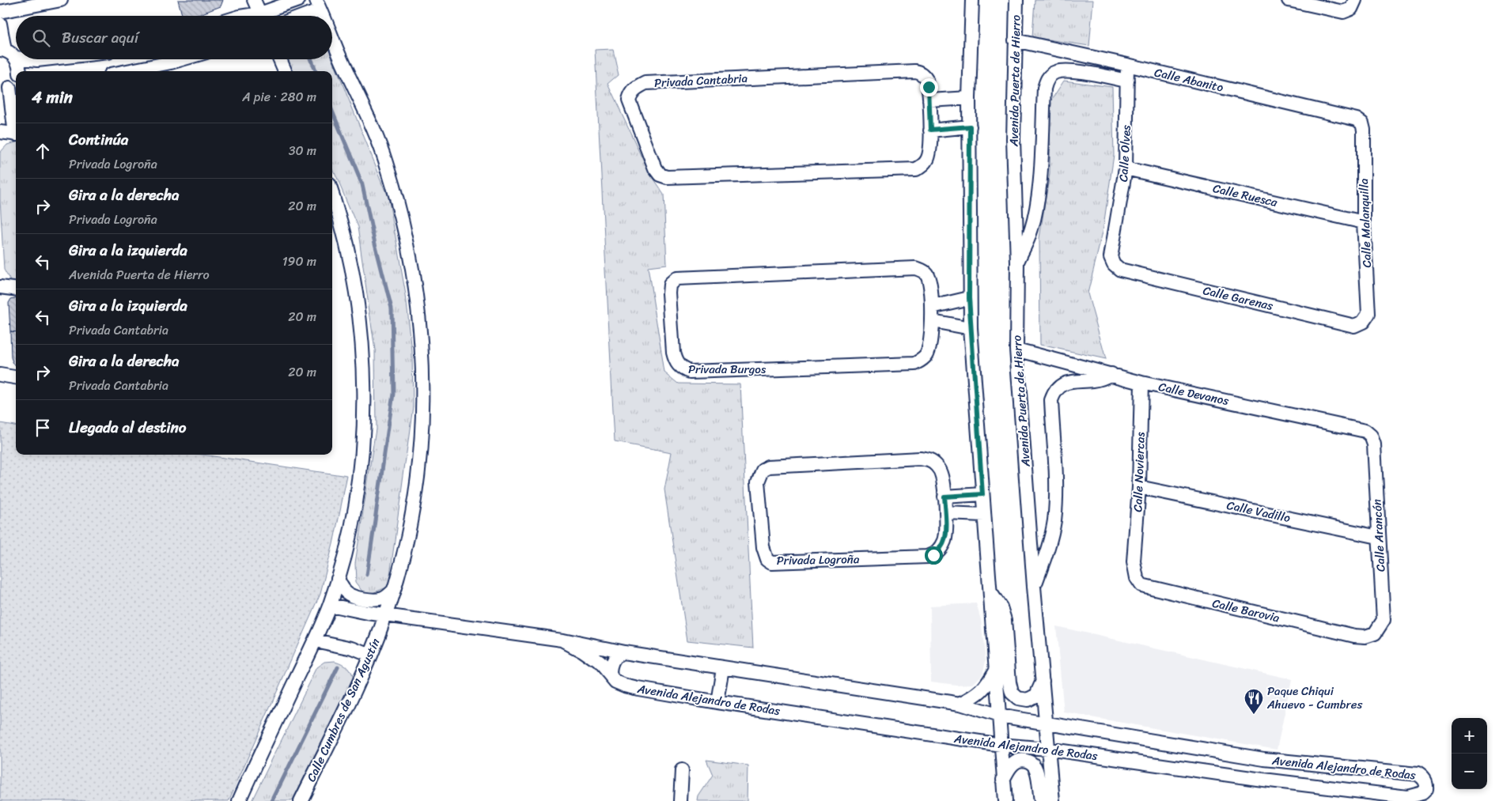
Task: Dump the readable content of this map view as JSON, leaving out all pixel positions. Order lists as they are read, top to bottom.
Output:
{
  "streets": {
    "street": [
      "Calle Abanito",
      "Privada Cantabria",
      "Avenida Puerta de Hierro",
      "Calle Olves",
      "Calle Ruesca",
      "Calle Malanquilla",
      "Calle Garenas",
      "Privada Burgos",
      "Calle Devanos",
      "Calle Noviercas",
      "Calle Vadillo",
      "Calle Arancón",
      "Privada Logroña",
      "Calle Barovia",
      "Avenida Alejandro de Rodas",
      "Calle Cumbres de San Agustín"
    ]
  },
  "crossings": [
    ["Calle Abanito", "Avenida Puerta de Hierro"],
    ["Calle Abanito", "Calle Olves"],
    ["Calle Abanito", "Calle Malanquilla"],
    ["Avenida Puerta de Hierro", "Calle Devanos"],
    ["Avenida Puerta de Hierro", "Avenida Alejandro de Rodas"],
    ["Calle Olves", "Calle Ruesca"],
    ["Calle Olves", "Calle Garenas"],
    ["Calle Ruesca", "Calle Malanquilla"],
    ["Calle Malanquilla", "Calle Garenas"],
    ["Calle Devanos", "Calle Noviercas"],
    ["Calle Devanos", "Calle Arancón"],
    ["Calle Noviercas", "Calle Vadillo"],
    ["Calle Noviercas", "Calle Barovia"],
    ["Calle Vadillo", "Calle Arancón"],
    ["Calle Arancón", "Calle Barovia"],
    ["Avenida Alejandro de Rodas", "Calle Cumbres de San Agustín"]
  ],
  "places": {
    "restaurant": ["Paque Chiqui Ahuevo - Cumbres"]
  },
  "page": {
    "search": "Buscar aquí",
    "heading": ["4 min", "A pie · 280 m"],
    "list": [
      ["Continúa", "Privada Logroña", "30 m"],
      ["Gira a la derecha", "Privada Logroña", "20 m"],
      ["Gira a la izquierda", "Avenida Puerta de Hierro", "190 m"],
      ["Gira a la izquierda", "Privada Cantabria", "20 m"],
      ["Gira a la derecha", "Privada Cantabria", "20 m"],
      "Llegada al destino"
    ],
    "map_buttons": ["+", "−"]
  }
}
